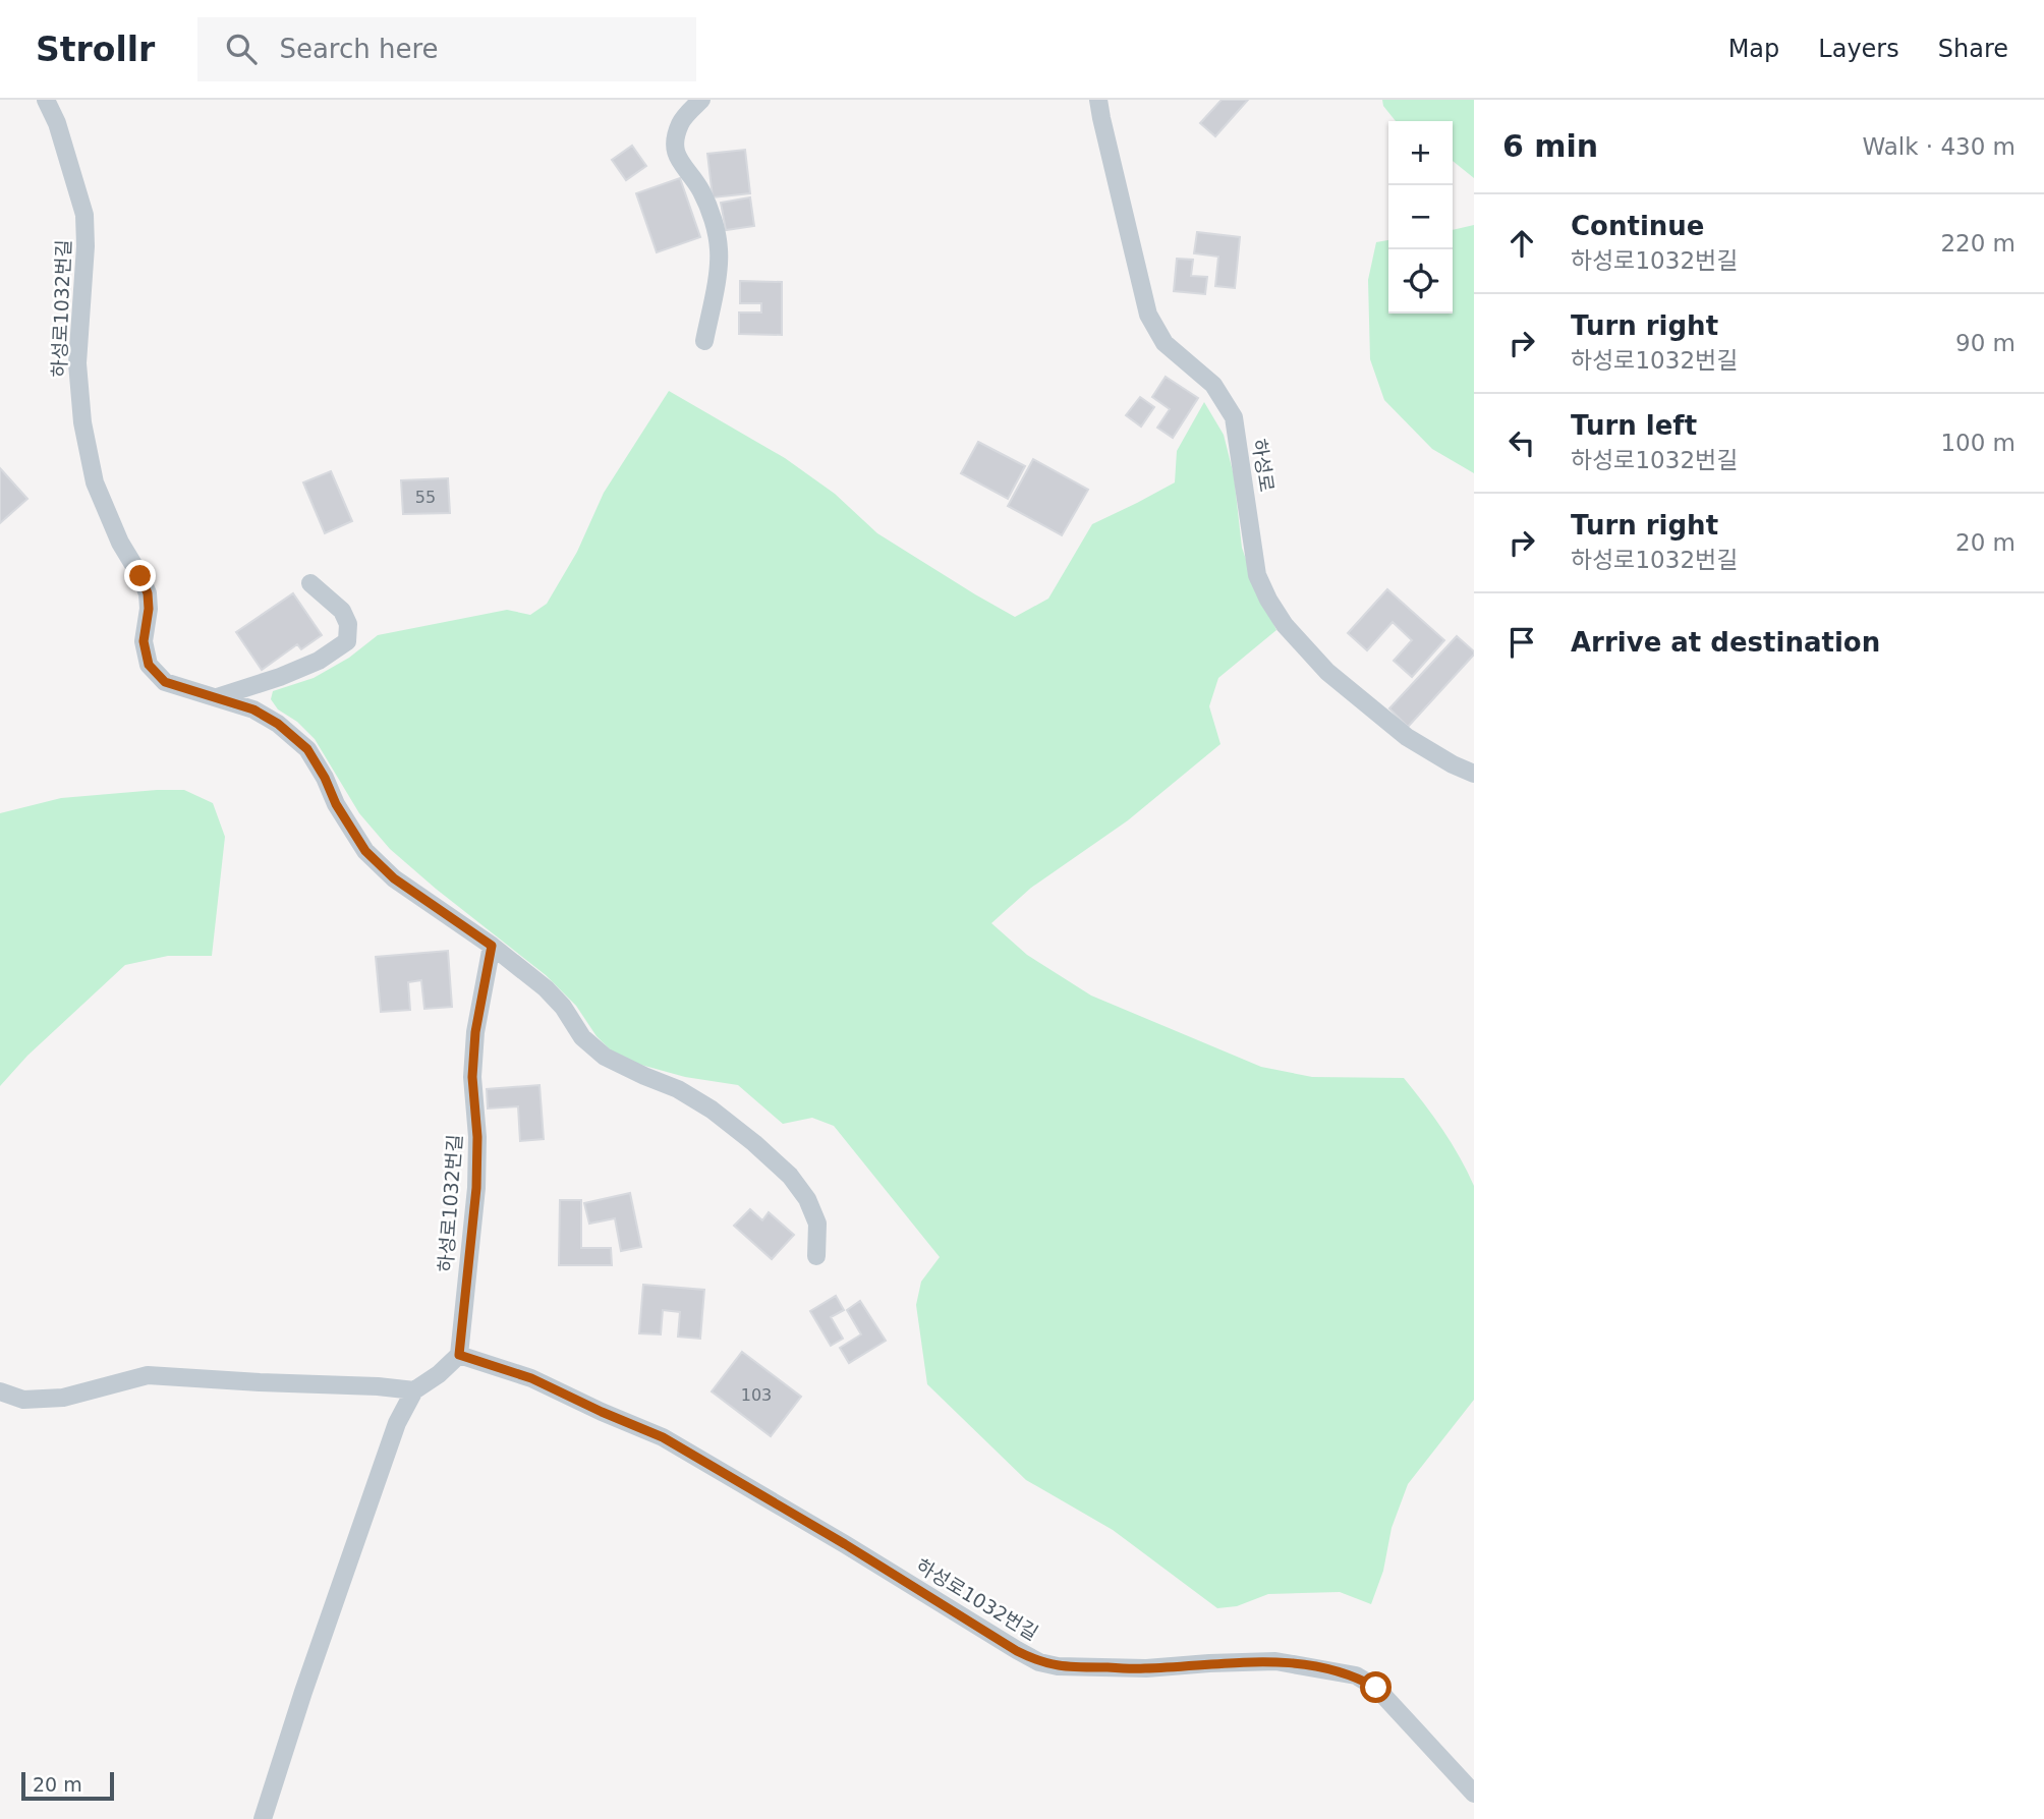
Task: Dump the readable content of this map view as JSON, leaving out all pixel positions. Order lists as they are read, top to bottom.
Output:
{
  "streets": {
    "lane": ["하성로1032번길", "하성로"]
  },
  "house_numbers": ["55", "103"],
  "scale_bar": "20 m",
  "page": {
    "header": "Strollr",
    "search": "Search here",
    "nav": ["Map", "Layers", "Share"],
    "heading": ["6 min", "Walk · 430 m"],
    "map_buttons": ["+", "−"],
    "list": [
      ["Continue", "하성로1032번길", "220 m"],
      ["Turn right", "하성로1032번길", "90 m"],
      ["Turn left", "하성로1032번길", "100 m"],
      ["Turn right", "하성로1032번길", "20 m"],
      "Arrive at destination"
    ],
    "scale": "20 m"
  }
}
